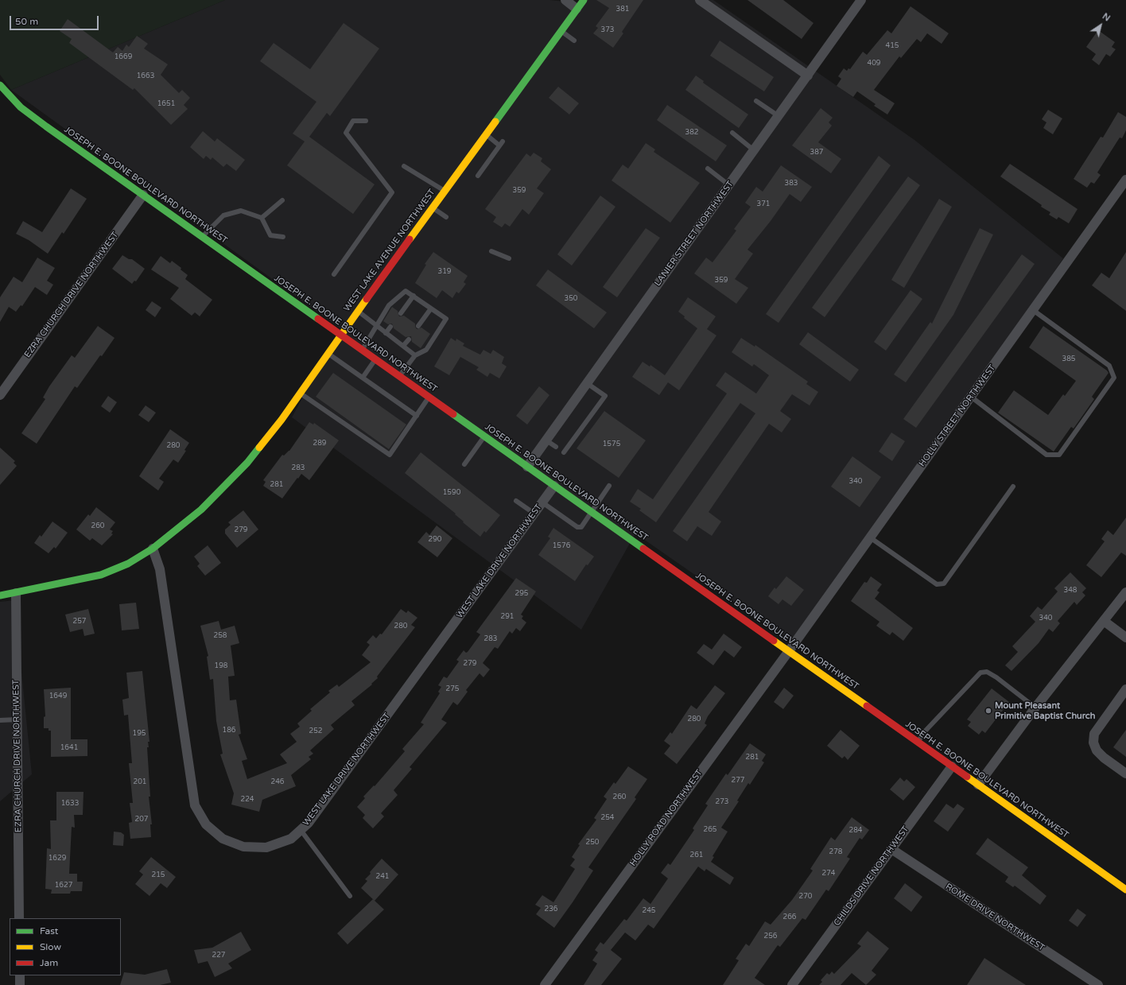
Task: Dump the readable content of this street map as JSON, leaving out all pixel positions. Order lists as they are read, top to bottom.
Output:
{
  "streets": {
    "main road": ["JOSEPH E. BOONE BOULEVARD NORTHWEST", "WEST LAKE AVENUE NORTHWEST"],
    "street": [
      "LANIER STREET NORTHWEST",
      "EZRA CHURCH DRIVE NORTHWEST",
      "HOLLY STREET NORTHWEST",
      "WEST LAKE DRIVE NORTHWEST",
      "HOLLY ROAD NORTHWEST",
      "CHILDS DRIVE NORTHWEST",
      "ROME DRIVE NORTHWEST"
    ]
  },
  "crossings": [
    ["JOSEPH E. BOONE BOULEVARD NORTHWEST", "LANIER STREET NORTHWEST"],
    ["JOSEPH E. BOONE BOULEVARD NORTHWEST", "WEST LAKE AVENUE NORTHWEST"],
    ["JOSEPH E. BOONE BOULEVARD NORTHWEST", "EZRA CHURCH DRIVE NORTHWEST"],
    ["JOSEPH E. BOONE BOULEVARD NORTHWEST", "HOLLY STREET NORTHWEST"],
    ["JOSEPH E. BOONE BOULEVARD NORTHWEST", "WEST LAKE DRIVE NORTHWEST"],
    ["JOSEPH E. BOONE BOULEVARD NORTHWEST", "HOLLY ROAD NORTHWEST"],
    ["JOSEPH E. BOONE BOULEVARD NORTHWEST", "CHILDS DRIVE NORTHWEST"],
    ["WEST LAKE AVENUE NORTHWEST", "EZRA CHURCH DRIVE NORTHWEST"],
    ["WEST LAKE AVENUE NORTHWEST", "WEST LAKE DRIVE NORTHWEST"],
    ["HOLLY STREET NORTHWEST", "HOLLY ROAD NORTHWEST"],
    ["CHILDS DRIVE NORTHWEST", "ROME DRIVE NORTHWEST"]
  ],
  "places": ["Mount Pleasant Primitive Baptist Church"],
  "house_numbers": [
    "381",
    "373",
    "415",
    "1669",
    "409",
    "1663",
    "1651",
    "382",
    "387",
    "383",
    "359",
    "371",
    "319",
    "359",
    "350",
    "385",
    "289",
    "1575",
    "280",
    "283",
    "340",
    "281",
    "1590",
    "260",
    "279",
    "290",
    "1576",
    "348",
    "295",
    "291",
    "340",
    "257",
    "280",
    "258",
    "283",
    "279",
    "198",
    "275",
    "1649",
    "280",
    "186",
    "252",
    "195",
    "1641",
    "281",
    "277",
    "201",
    "246",
    "260",
    "224",
    "273",
    "1633",
    "254",
    "207",
    "265",
    "284",
    "250",
    "278",
    "261",
    "1629",
    "274",
    "215",
    "241",
    "1627",
    "270",
    "236",
    "245",
    "266",
    "256",
    "227"
  ],
  "legend": ["Fast", "Slow", "Jam"],
  "scale_bar": "50 m",
  "north": "top right"
}
